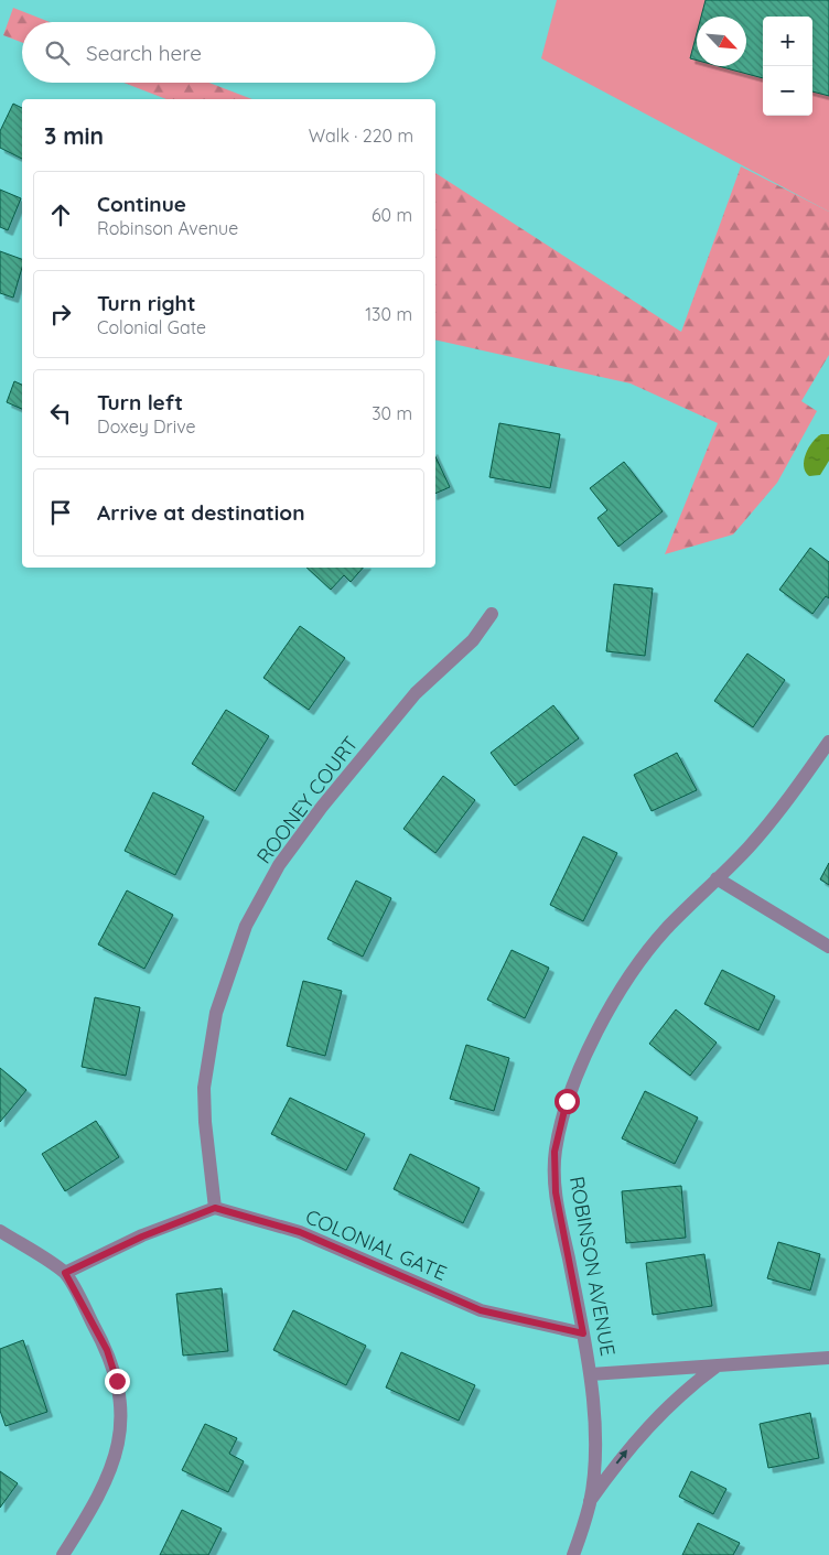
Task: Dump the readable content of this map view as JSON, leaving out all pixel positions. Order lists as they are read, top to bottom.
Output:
{
  "streets": {
    "street": ["ROONEY COURT", "COLONIAL GATE", "ROBINSON AVENUE"]
  },
  "crossings": [
    ["ROONEY COURT", "COLONIAL GATE"],
    ["COLONIAL GATE", "ROBINSON AVENUE"]
  ],
  "north": "bottom right",
  "page": {
    "map_buttons": ["+", "−"],
    "search": "Search here",
    "heading": ["3 min", "Walk · 220 m"],
    "list": [
      ["Continue", "Robinson Avenue", "60 m"],
      ["Turn right", "Colonial Gate", "130 m"],
      ["Turn left", "Doxey Drive", "30 m"],
      "Arrive at destination"
    ]
  }
}
